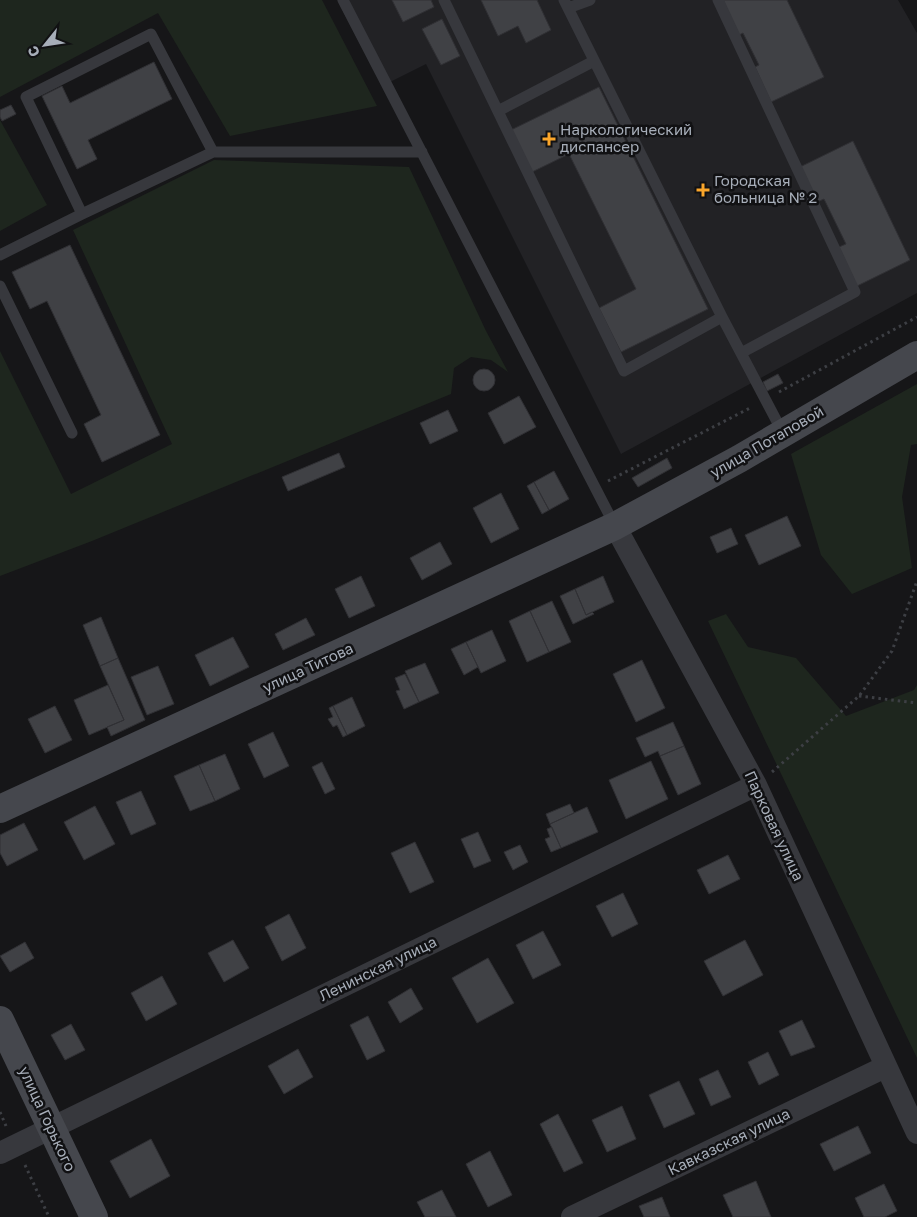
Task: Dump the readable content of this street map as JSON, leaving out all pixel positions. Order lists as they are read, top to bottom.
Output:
{
  "streets": {
    "street": [
      "улица Потаповой",
      "улица Титова",
      "Парковая улица",
      "Ленинская улица",
      "улица Горького",
      "Кавказская улица"
    ]
  },
  "crossings": [
    ["улица Потаповой", "улица Титова"],
    ["улица Потаповой", "Парковая улица"],
    ["улица Титова", "Парковая улица"],
    ["Парковая улица", "Ленинская улица"],
    ["Парковая улица", "Кавказская улица"],
    ["Ленинская улица", "улица Горького"]
  ],
  "places": {
    "health": ["Наркологический диспансер", "Городская больница № 2"]
  },
  "north": "bottom left"
}
